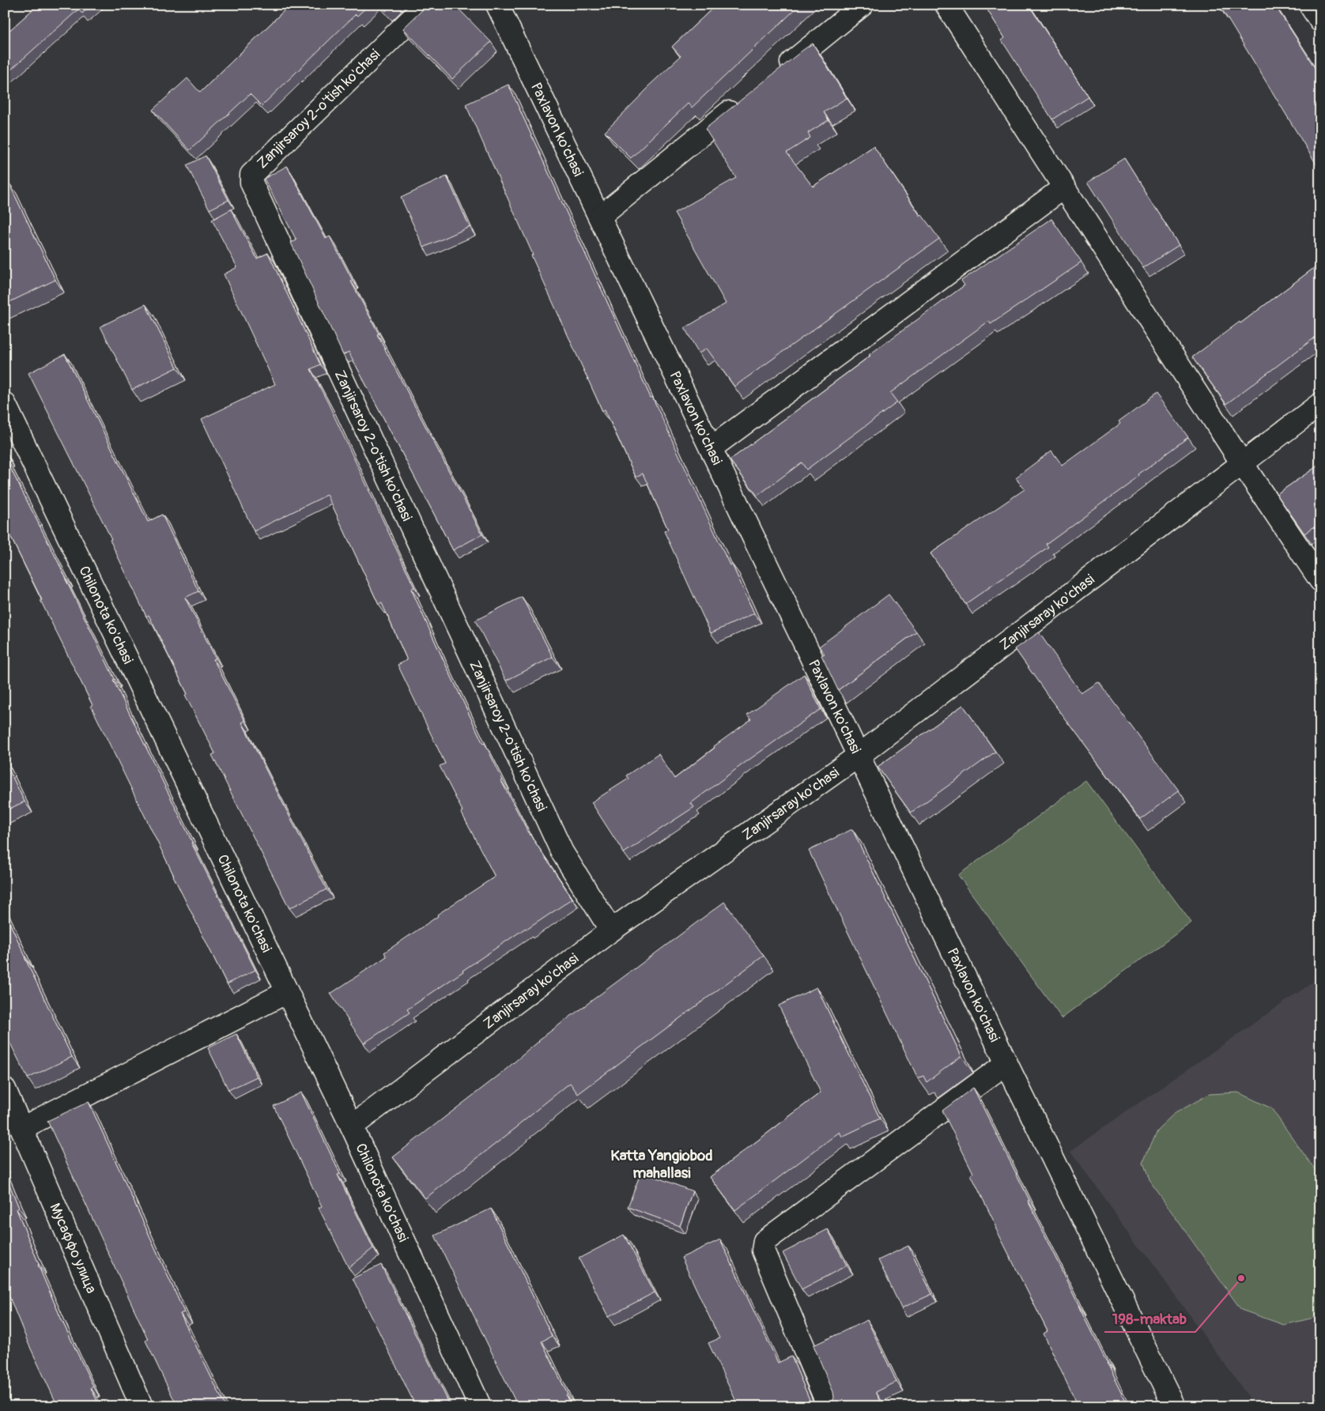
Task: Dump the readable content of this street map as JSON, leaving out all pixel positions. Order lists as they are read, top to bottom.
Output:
{
  "streets": {
    "street": [
      "Zanjirsaroy 2-o'tish ko'chasi",
      "Paxlavon ko'chasi",
      "Zanjirsaray ko'chasi",
      "Chilonota ko'chasi",
      "Мусаффо улица"
    ]
  },
  "crossings": [
    ["Zanjirsaroy 2-o'tish ko'chasi", "Zanjirsaray ko'chasi"],
    ["Paxlavon ko'chasi", "Zanjirsaray ko'chasi"],
    ["Zanjirsaray ko'chasi", "Chilonota ko'chasi"]
  ],
  "districts": ["Katta Yangiobod mahallasi"],
  "places": ["198-maktab"]
}
